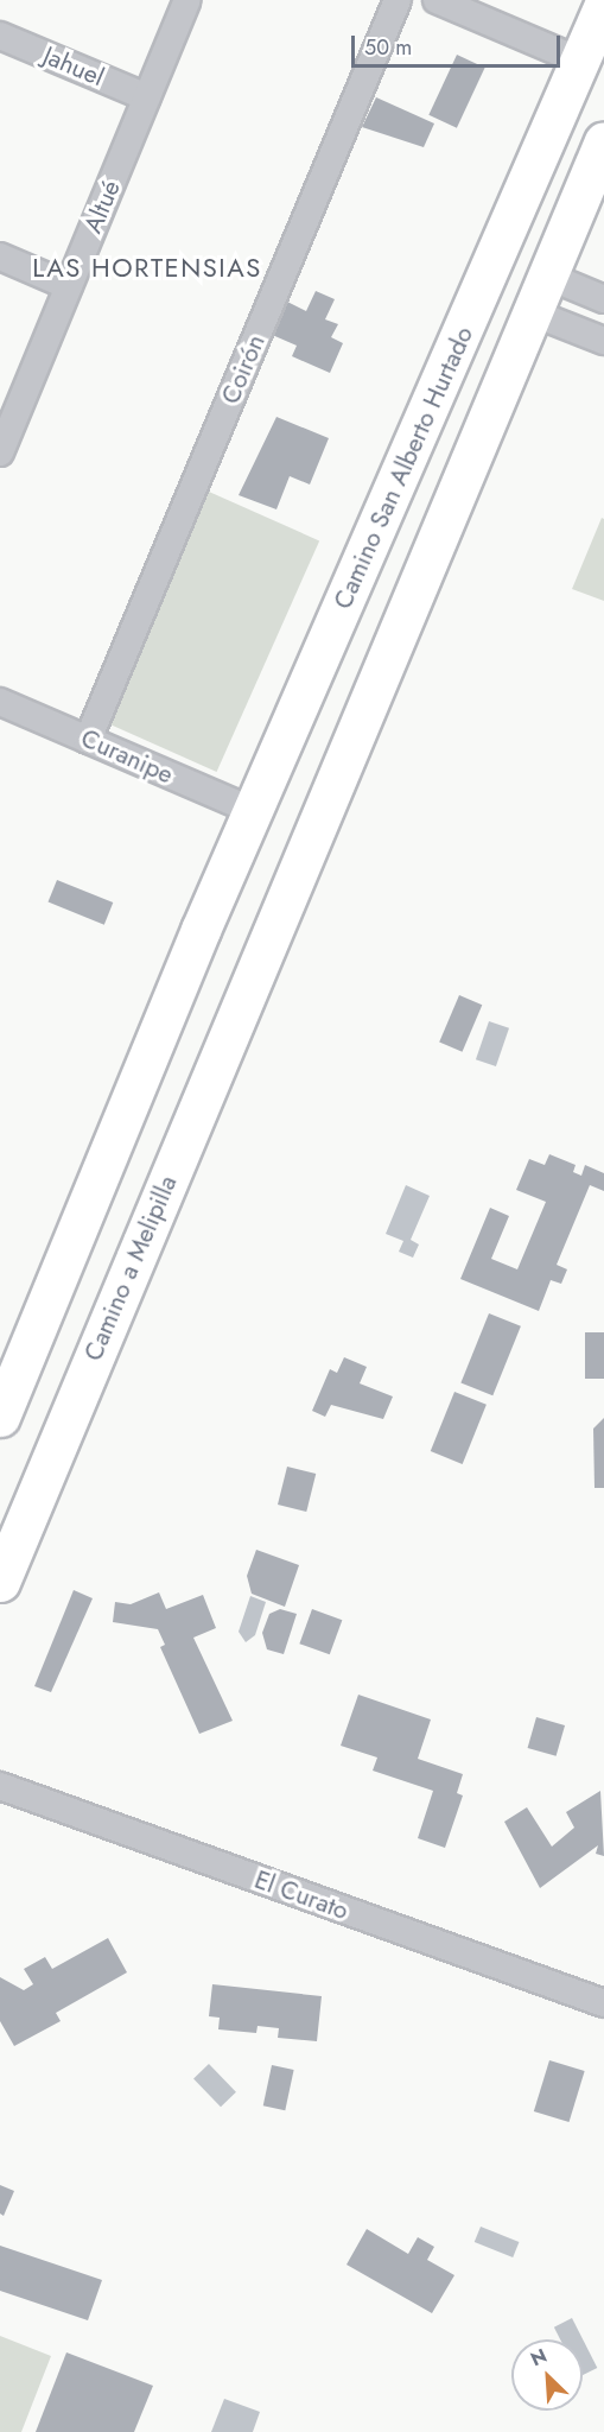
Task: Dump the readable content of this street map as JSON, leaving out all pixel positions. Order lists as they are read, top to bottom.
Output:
{
  "streets": {
    "main road": ["Camino San Alberto Hurtado", "Camino a Melipilla"],
    "street": [
      "Jahuel",
      "Altué",
      "Coirón",
      "Curanipe",
      "El Curato"
    ]
  },
  "crossings": [
    ["Jahuel", "Altué"],
    ["Coirón", "Curanipe"],
    ["Camino San Alberto Hurtado", "Curanipe"]
  ],
  "districts": ["LAS HORTENSIAS"],
  "scale_bar": "50 m",
  "north": "top left"
}
